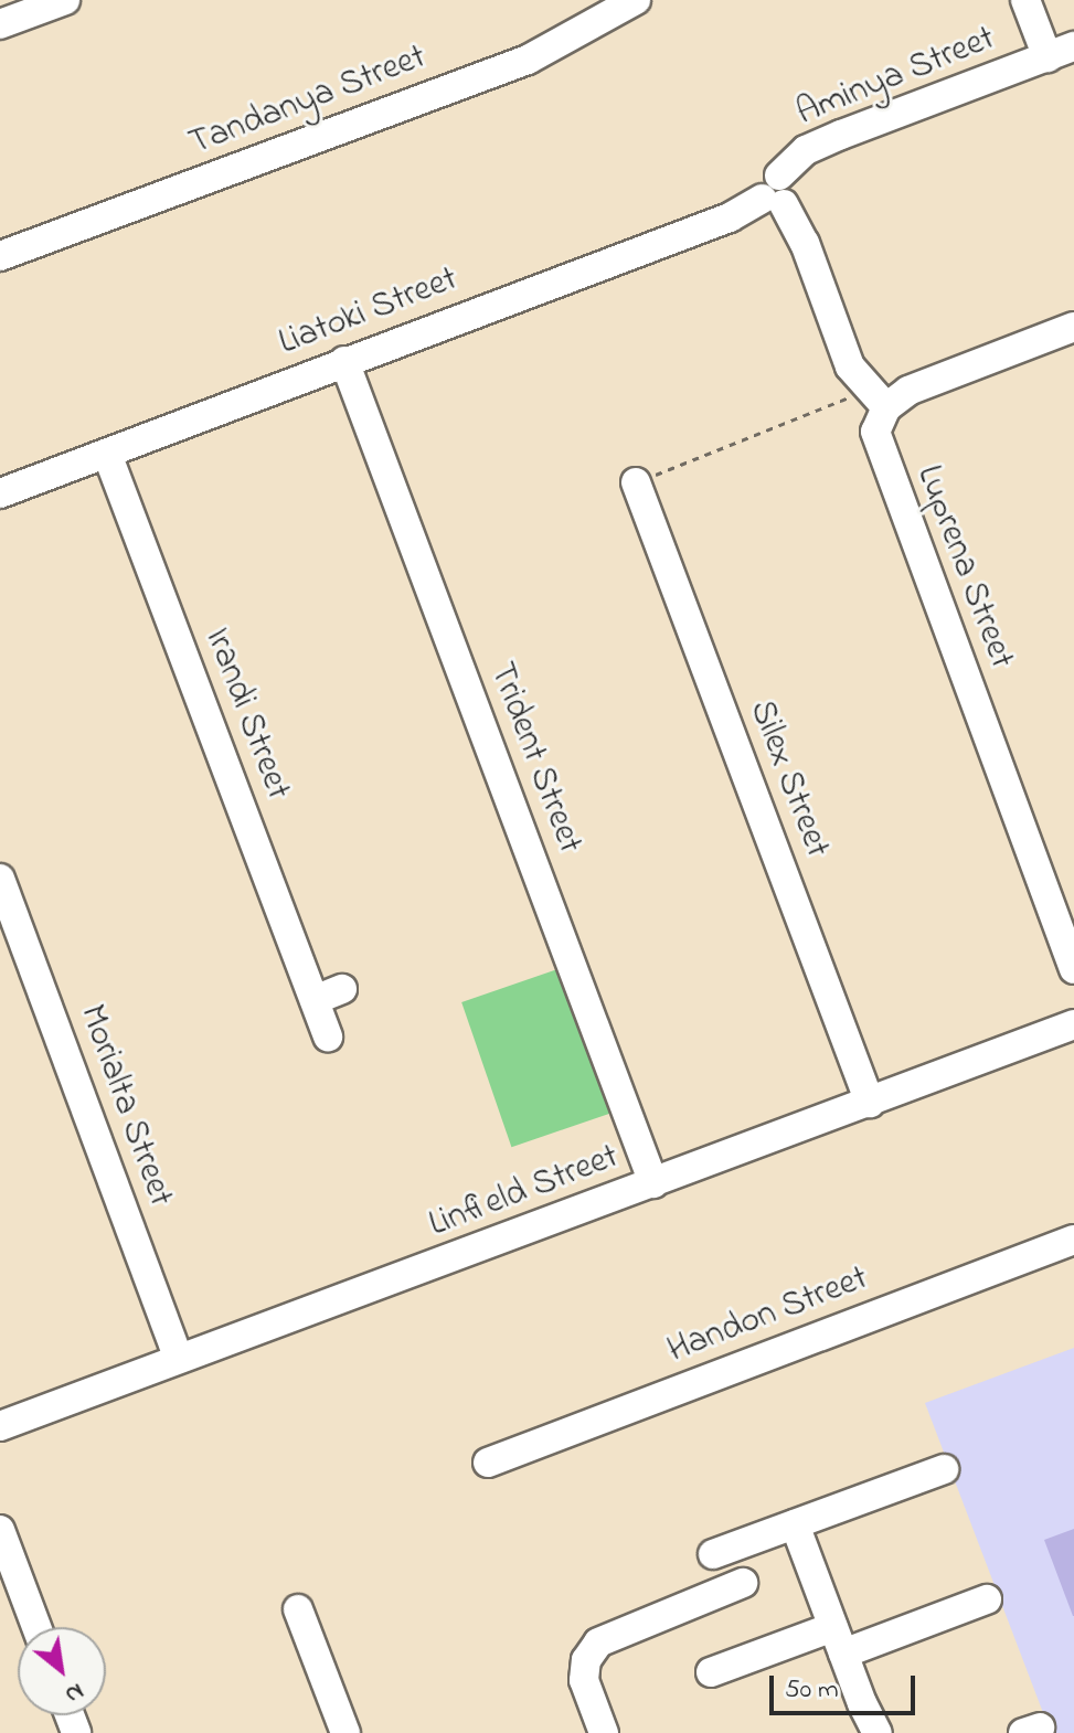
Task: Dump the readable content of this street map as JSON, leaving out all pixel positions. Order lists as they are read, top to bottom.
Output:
{
  "streets": {
    "street": [
      "Aminya Street",
      "Tandanya Street",
      "Liatoki Street",
      "Luprena Street",
      "Irandi Street",
      "Trident Street",
      "Silex Street",
      "Morialta Street",
      "Linfield Street",
      "Handon Street"
    ]
  },
  "crossings": [
    ["Aminya Street", "Liatoki Street"],
    ["Liatoki Street", "Irandi Street"],
    ["Liatoki Street", "Trident Street"],
    ["Trident Street", "Linfield Street"],
    ["Silex Street", "Linfield Street"],
    ["Morialta Street", "Linfield Street"]
  ],
  "scale_bar": "50 m",
  "north": "bottom right"
}
